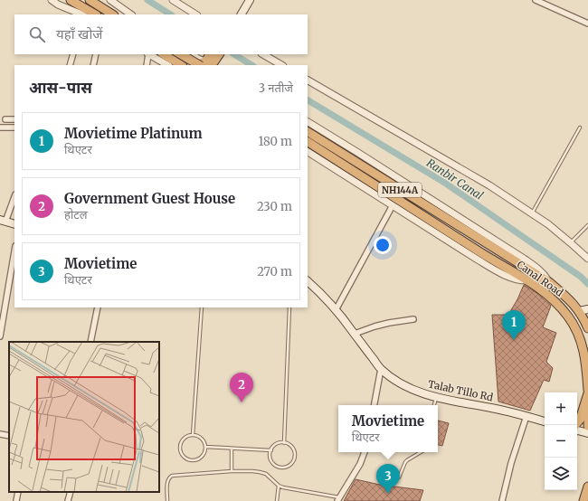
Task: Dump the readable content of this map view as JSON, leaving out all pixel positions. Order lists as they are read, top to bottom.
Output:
{
  "streets": {
    "highway": ["NH144A", "Canal Road"],
    "main road": ["Talab Tillo Rd"]
  },
  "crossings": [
    ["NH144A", "Canal Road"]
  ],
  "water": ["Ranbir Canal"],
  "page": {
    "search": "यहाँ खोजें",
    "heading": ["आस-पास", "3 नतीजे"],
    "list": [
      {
        "mark": "1",
        "name": "Movietime Platinum",
        "note": "थिएटर",
        "value": "180 m"
      },
      {
        "mark": "2",
        "name": "Government Guest House",
        "note": "होटल",
        "value": "230 m"
      },
      {
        "mark": "3",
        "name": "Movietime",
        "note": "थिएटर",
        "value": "270 m"
      }
    ],
    "pins": ["1", "2", "3"],
    "map_buttons": ["+", "−"],
    "popup": ["Movietime", "थिएटर"]
  }
}
